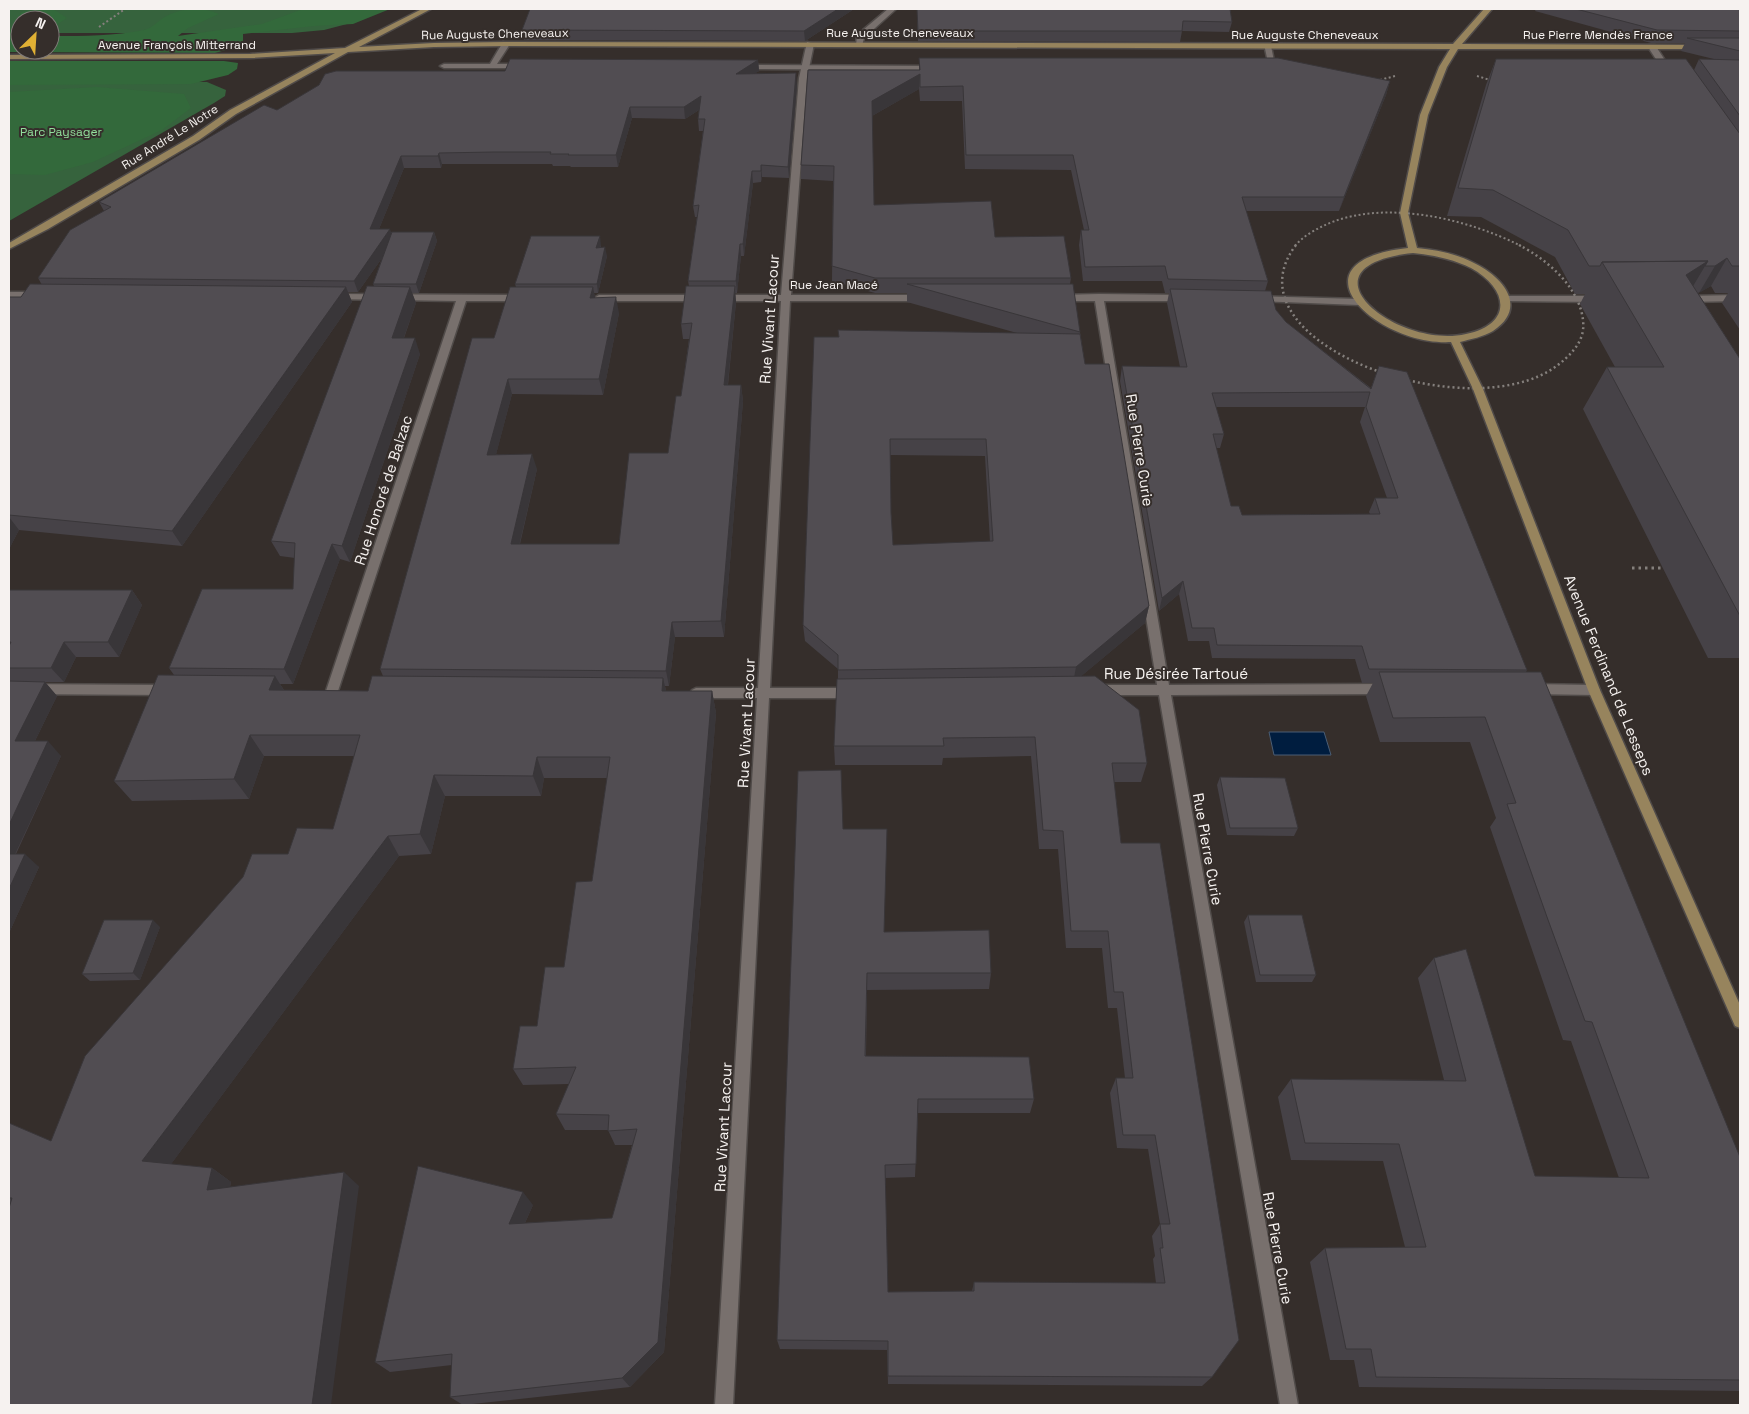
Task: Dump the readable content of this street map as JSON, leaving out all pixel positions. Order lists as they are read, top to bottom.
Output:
{
  "streets": {
    "street": [
      "Rue Auguste Cheneveaux",
      "Rue Pierre Mendès France",
      "Avenue François Mitterrand",
      "Rue André Le Notre",
      "Rue Jean Macé",
      "Rue Vivant Lacour",
      "Rue Pierre Curie",
      "Rue Honoré de Balzac",
      "Rue Désirée Tartoué",
      "Avenue Ferdinand de Lesseps"
    ]
  },
  "crossings": [
    ["Rue Auguste Cheneveaux", "Rue Pierre Mendès France"],
    ["Rue Auguste Cheneveaux", "Avenue François Mitterrand"],
    ["Rue Auguste Cheneveaux", "Rue André Le Notre"],
    ["Rue Auguste Cheneveaux", "Rue Vivant Lacour"],
    ["Avenue François Mitterrand", "Rue André Le Notre"],
    ["Rue Jean Macé", "Rue Vivant Lacour"],
    ["Rue Pierre Curie", "Rue Désirée Tartoué"]
  ],
  "parks": ["Parc Paysager"],
  "north": "top right"
}
